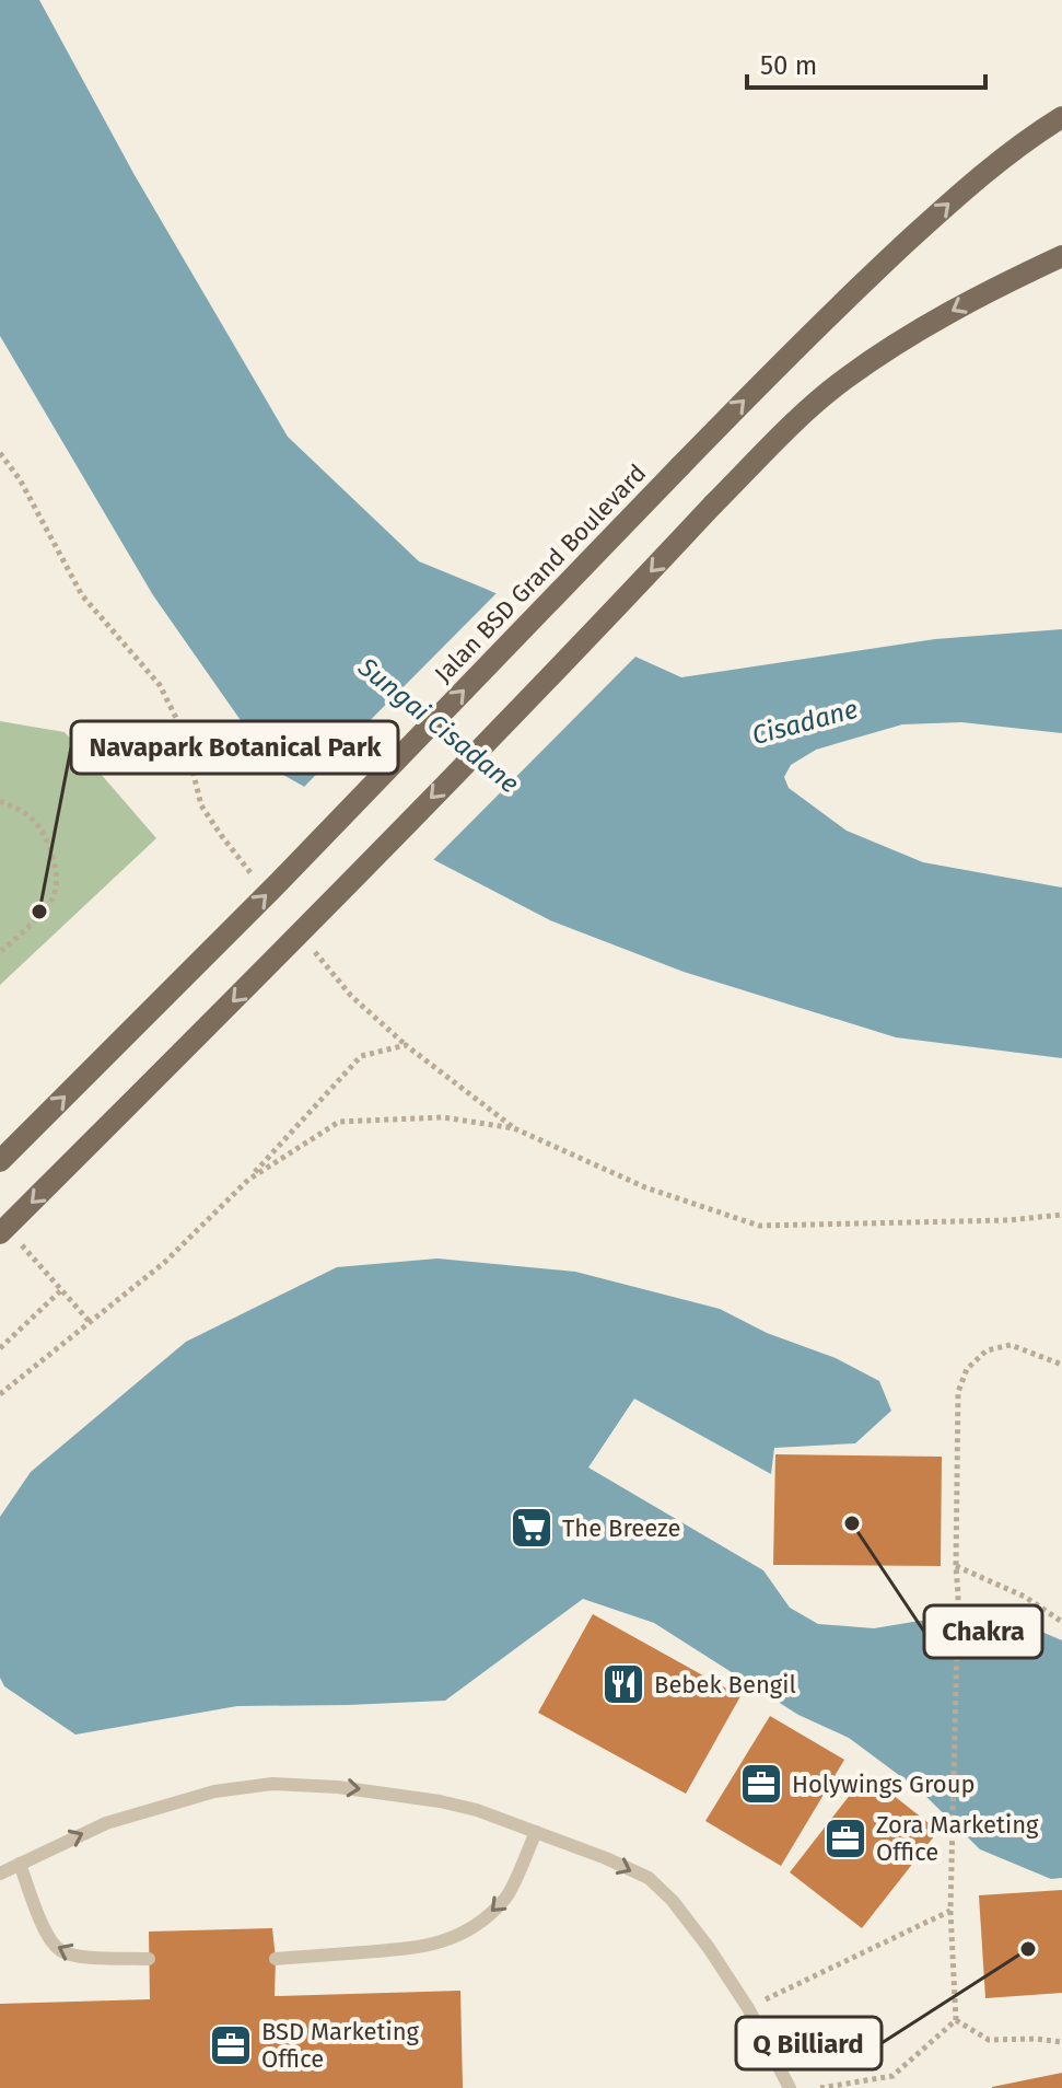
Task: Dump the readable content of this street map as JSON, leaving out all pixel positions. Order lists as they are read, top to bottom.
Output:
{
  "streets": {
    "main road": ["Jalan BSD Grand Boulevard"]
  },
  "water": ["Cisadane", "Sungai Cisadane"],
  "places": {
    "other": ["Navapark Botanical Park", "Chakra", "Q Billiard"],
    "supermarket": ["The Breeze"],
    "restaurant": ["Bebek Bengil"],
    "office": ["Holywings Group", "Zora Marketing Office", "BSD Marketing Office"]
  },
  "scale_bar": "50 m"
}
